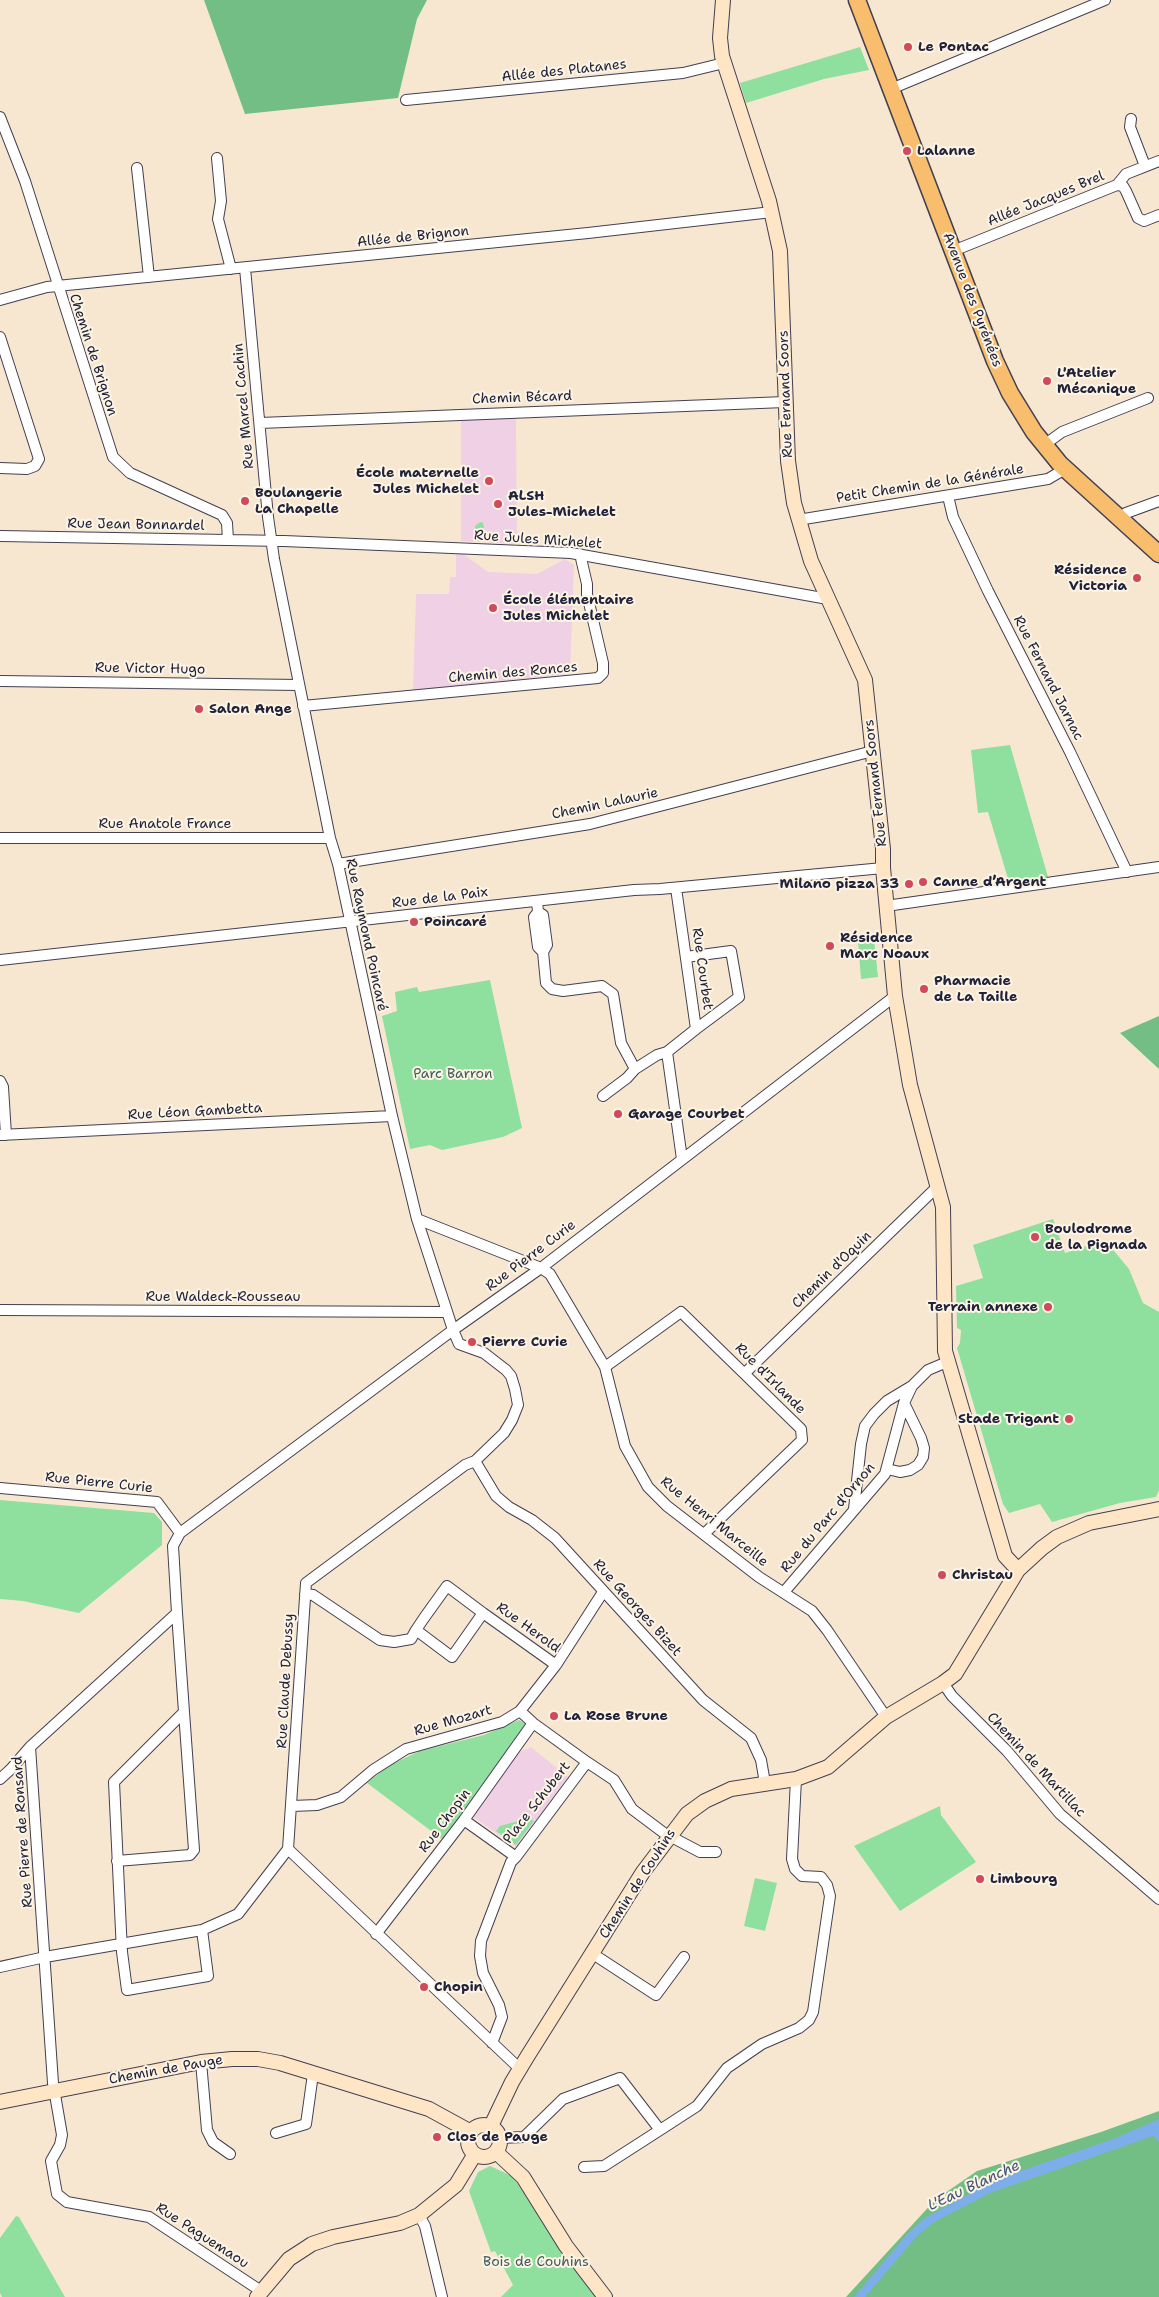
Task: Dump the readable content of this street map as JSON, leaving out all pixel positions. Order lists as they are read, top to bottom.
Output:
{
  "streets": {
    "main road": ["Avenue des Pyrénées"],
    "street": [
      "Allée des Platanes",
      "Allée Jacques Brel",
      "Allée de Brignon",
      "Chemin de Brignon",
      "Rue Fernand Soors",
      "Chemin Bécard",
      "Rue Marcel Cachin",
      "Petit Chemin de la Générale",
      "Rue Jean Bonnardel",
      "Rue Jules Michelet",
      "Rue Victor Hugo",
      "Chemin des Ronces",
      "Rue Fernand Jarnac",
      "Chemin Lalaurie",
      "Rue Anatole France",
      "Rue de la Paix",
      "Rue Raymond Poincaré",
      "Rue Courbet",
      "Rue Léon Gambetta",
      "Rue Pierre Curie",
      "Chemin d'Oquin",
      "Rue Waldeck-Rousseau",
      "Rue d'Irlande",
      "Rue du Parc d'Ornon",
      "Rue Henri Marceille",
      "Rue Georges Bizet",
      "Rue Herold",
      "Rue Claude Debussy",
      "Rue Mozart",
      "Chemin de Martillac",
      "Place Schubert",
      "Rue Chopin",
      "Rue Pierre de Ronsard",
      "Chemin de Couhins",
      "Chemin de Pauge",
      "Rue Paguemaou"
    ]
  },
  "crossings": [
    ["Allée des Platanes", "Rue Fernand Soors"],
    ["Allée Jacques Brel", "Avenue des Pyrénées"],
    ["Allée de Brignon", "Chemin de Brignon"],
    ["Allée de Brignon", "Rue Fernand Soors"],
    ["Allée de Brignon", "Rue Marcel Cachin"],
    ["Avenue des Pyrénées", "Petit Chemin de la Générale"],
    ["Chemin de Brignon", "Rue Jean Bonnardel"],
    ["Rue Fernand Soors", "Chemin Bécard"],
    ["Rue Fernand Soors", "Petit Chemin de la Générale"],
    ["Rue Fernand Soors", "Rue Jules Michelet"],
    ["Rue Fernand Soors", "Chemin Lalaurie"],
    ["Rue Fernand Soors", "Rue de la Paix"],
    ["Rue Fernand Soors", "Rue Pierre Curie"],
    ["Rue Fernand Soors", "Chemin d'Oquin"],
    ["Rue Fernand Soors", "Rue du Parc d'Ornon"],
    ["Rue Fernand Soors", "Chemin de Couhins"],
    ["Chemin Bécard", "Rue Marcel Cachin"],
    ["Rue Marcel Cachin", "Rue Jean Bonnardel"],
    ["Rue Marcel Cachin", "Rue Jules Michelet"],
    ["Rue Marcel Cachin", "Rue Raymond Poincaré"],
    ["Petit Chemin de la Générale", "Rue Fernand Jarnac"],
    ["Rue Jean Bonnardel", "Rue Jules Michelet"],
    ["Rue Jean Bonnardel", "Rue Raymond Poincaré"],
    ["Rue Jules Michelet", "Chemin des Ronces"],
    ["Rue Jules Michelet", "Rue Raymond Poincaré"],
    ["Rue Victor Hugo", "Rue Raymond Poincaré"],
    ["Chemin des Ronces", "Rue Raymond Poincaré"],
    ["Chemin Lalaurie", "Rue Raymond Poincaré"],
    ["Rue Anatole France", "Rue Raymond Poincaré"],
    ["Rue de la Paix", "Rue Raymond Poincaré"],
    ["Rue de la Paix", "Rue Courbet"],
    ["Rue Raymond Poincaré", "Rue Léon Gambetta"],
    ["Rue Raymond Poincaré", "Rue Pierre Curie"],
    ["Rue Raymond Poincaré", "Rue Waldeck-Rousseau"],
    ["Rue Raymond Poincaré", "Rue Claude Debussy"],
    ["Rue Pierre Curie", "Rue Henri Marceille"],
    ["Rue Pierre Curie", "Rue Claude Debussy"],
    ["Rue Pierre Curie", "Rue Pierre de Ronsard"],
    ["Chemin d'Oquin", "Rue d'Irlande"],
    ["Rue d'Irlande", "Rue Henri Marceille"],
    ["Rue du Parc d'Ornon", "Rue Henri Marceille"],
    ["Rue Henri Marceille", "Chemin de Couhins"],
    ["Rue Georges Bizet", "Rue Claude Debussy"],
    ["Rue Georges Bizet", "Rue Mozart"],
    ["Rue Georges Bizet", "Chemin de Couhins"],
    ["Rue Herold", "Rue Mozart"],
    ["Rue Claude Debussy", "Rue Mozart"],
    ["Rue Mozart", "Place Schubert"],
    ["Chemin de Martillac", "Chemin de Couhins"],
    ["Place Schubert", "Rue Chopin"],
    ["Rue Pierre de Ronsard", "Chemin de Pauge"],
    ["Rue Pierre de Ronsard", "Rue Paguemaou"],
    ["Chemin de Couhins", "Chemin de Pauge"],
    ["Chemin de Pauge", "Rue Paguemaou"]
  ],
  "water": ["L'Eau Blanche"],
  "parks": ["Parc Barron", "Bois de Couhins"],
  "places": [
    "Le Pontac",
    "Lalanne",
    "L'Atelier Mécanique",
    "École maternelle Jules Michelet",
    "Boulangerie La Chapelle",
    "ALSH Jules-Michelet",
    "Résidence Victoria",
    "École élémentaire Jules Michelet",
    "Salon Ange",
    "Canne d’Argent",
    "Milano pizza 33",
    "Poincaré",
    "Résidence Marc Noaux",
    "Pharmacie de La Taille",
    "Garage Courbet",
    "Boulodrome de la Pignada",
    "Terrain annexe",
    "Pierre Curie",
    "Stade Trigant",
    "Christau",
    "La Rose Brune",
    "Limbourg",
    "Chopin",
    "Clos de Pauge"
  ]
}
